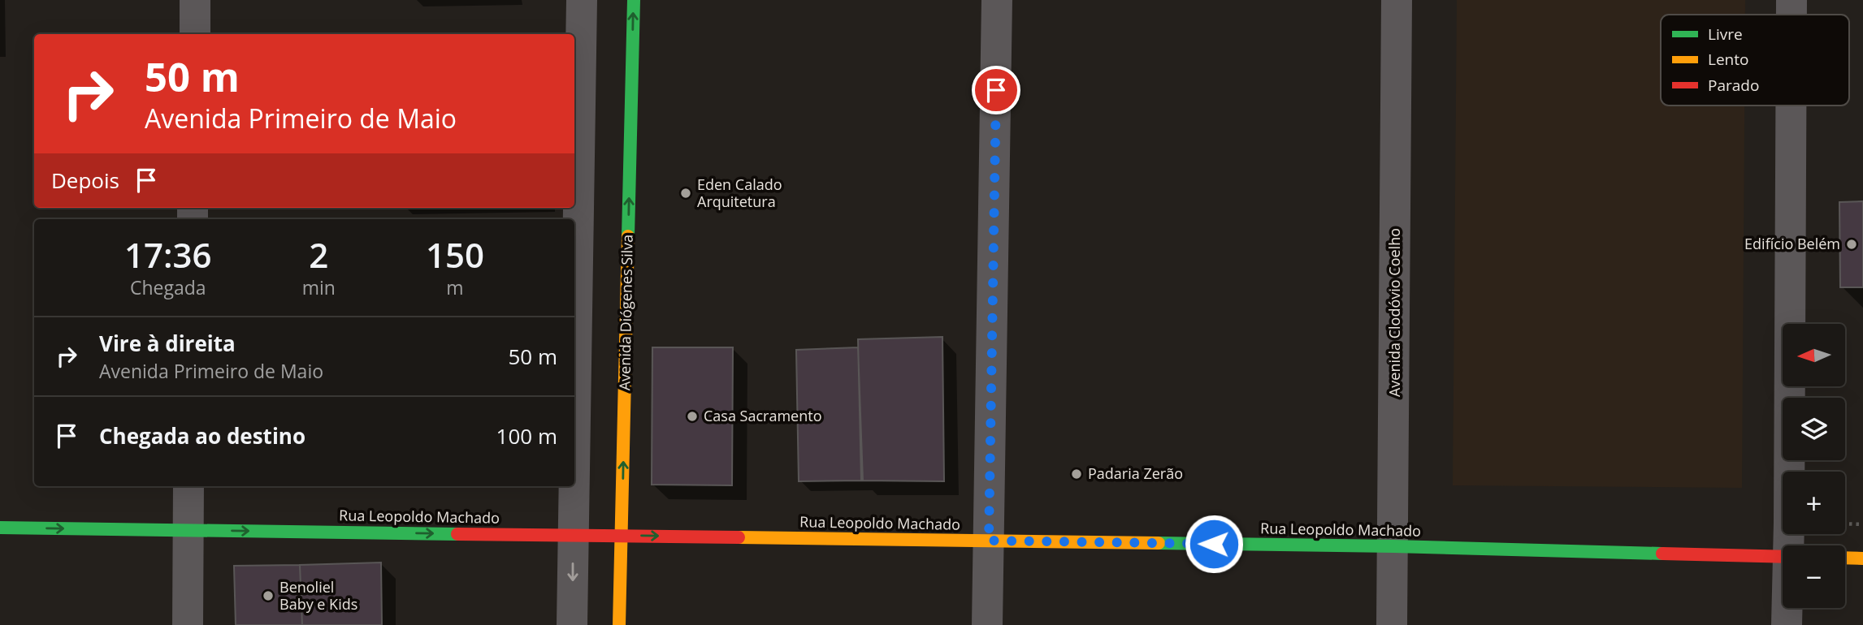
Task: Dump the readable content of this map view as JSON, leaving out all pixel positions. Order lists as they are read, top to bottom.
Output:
{
  "streets": {
    "main road": ["Avenida Diógenes Silva", "Rua Leopoldo Machado"],
    "street": ["Avenida Clodóvio Coelho"]
  },
  "crossings": [
    ["Avenida Diógenes Silva", "Rua Leopoldo Machado"],
    ["Avenida Clodóvio Coelho", "Rua Leopoldo Machado"]
  ],
  "one_way": ["Avenida Diógenes Silva", "Rua Leopoldo Machado"],
  "places": [
    "Eden Calado Arquitetura",
    "Edifício Belém",
    "Casa Sacramento",
    "Padaria Zerão",
    "Benoliel Baby e Kids"
  ],
  "legend": ["Livre", "Lento", "Parado"],
  "north": "left",
  "page": {
    "turn": ["50 m", "Avenida Primeiro de Maio"],
    "then": "Depois",
    "eta": [
      "17:36",
      "Chegada",
      "2",
      "min",
      "150",
      "m"
    ],
    "list": [
      {
        "name": "Vire à direita",
        "note": "Avenida Primeiro de Maio",
        "value": "50 m"
      },
      {
        "name": "Chegada ao destino",
        "value": "100 m"
      }
    ],
    "map_buttons": ["+", "−"]
  }
}
